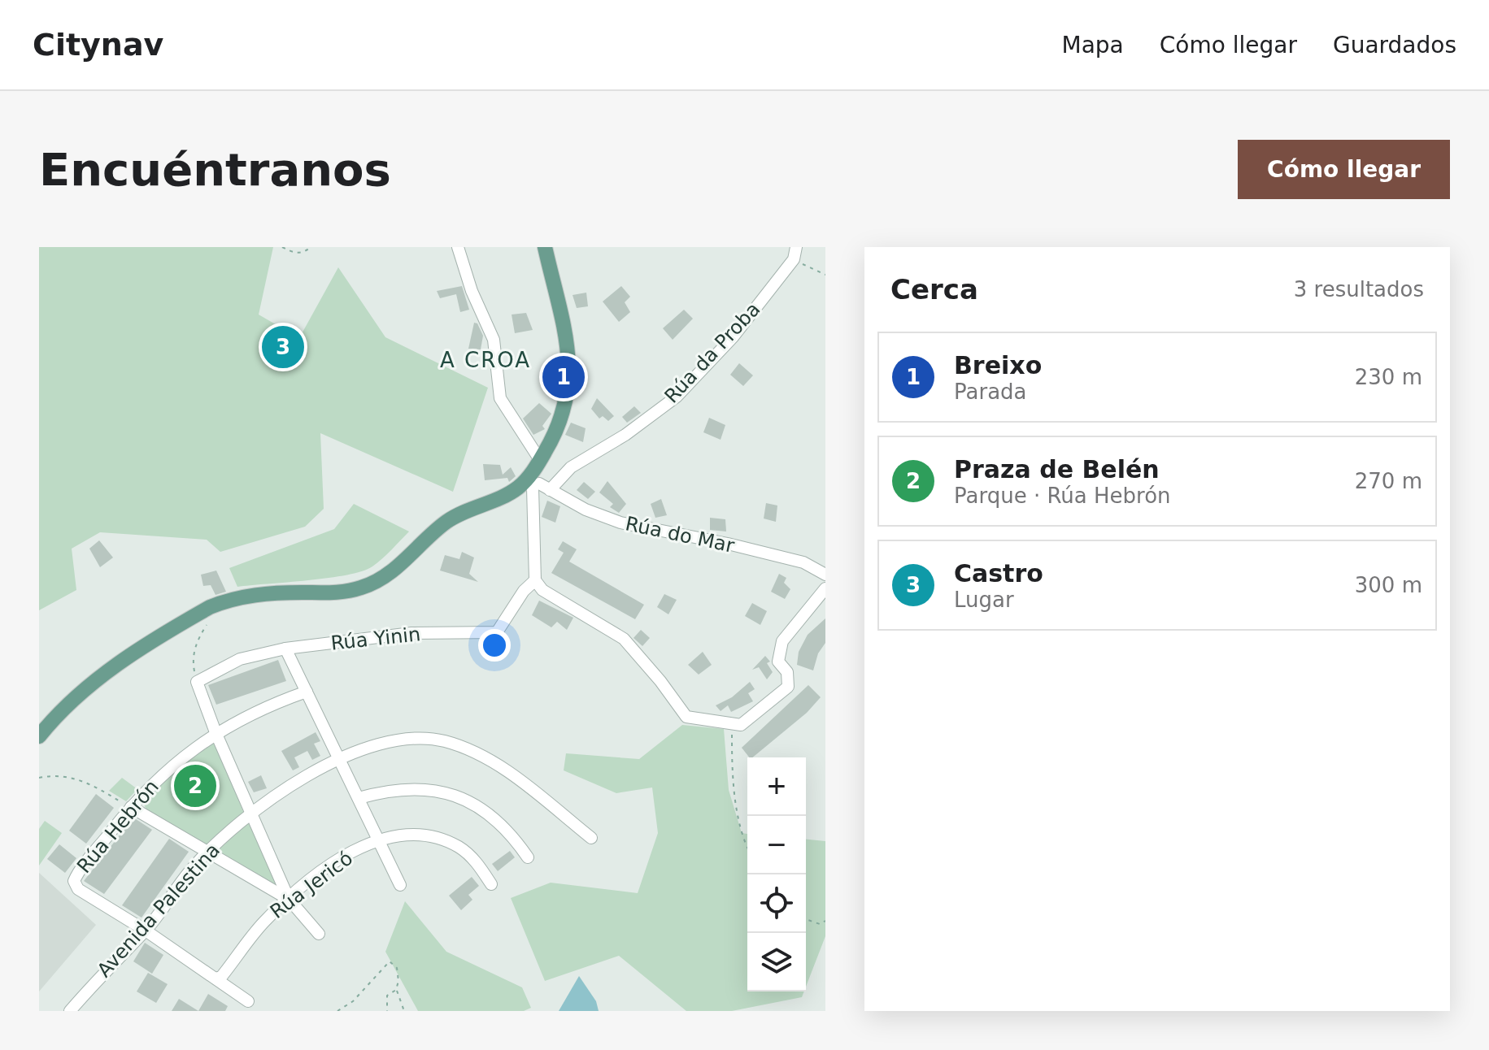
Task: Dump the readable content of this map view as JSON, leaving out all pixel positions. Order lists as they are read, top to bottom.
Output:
{
  "streets": {
    "street": [
      "Rúa da Proba",
      "Rúa do Mar",
      "Rúa Yinin",
      "Rúa Hebrón",
      "Rúa Jericó",
      "Avenida Palestina"
    ]
  },
  "crossings": [
    ["Rúa da Proba", "Rúa do Mar"],
    ["Rúa Hebrón", "Avenida Palestina"]
  ],
  "districts": ["A CROA"],
  "page": {
    "header": "Citynav",
    "nav": ["Mapa", "Cómo llegar", "Guardados"],
    "buttons": "Cómo llegar",
    "title": "Encuéntranos",
    "heading": ["Cerca", "3 resultados"],
    "pins": ["3", "1", "2"],
    "list": [
      {
        "mark": "1",
        "name": "Breixo",
        "note": "Parada",
        "value": "230 m"
      },
      {
        "mark": "2",
        "name": "Praza de Belén",
        "note": "Parque · Rúa Hebrón",
        "value": "270 m"
      },
      {
        "mark": "3",
        "name": "Castro",
        "note": "Lugar",
        "value": "300 m"
      }
    ],
    "map_buttons": ["+", "−"]
  }
}
